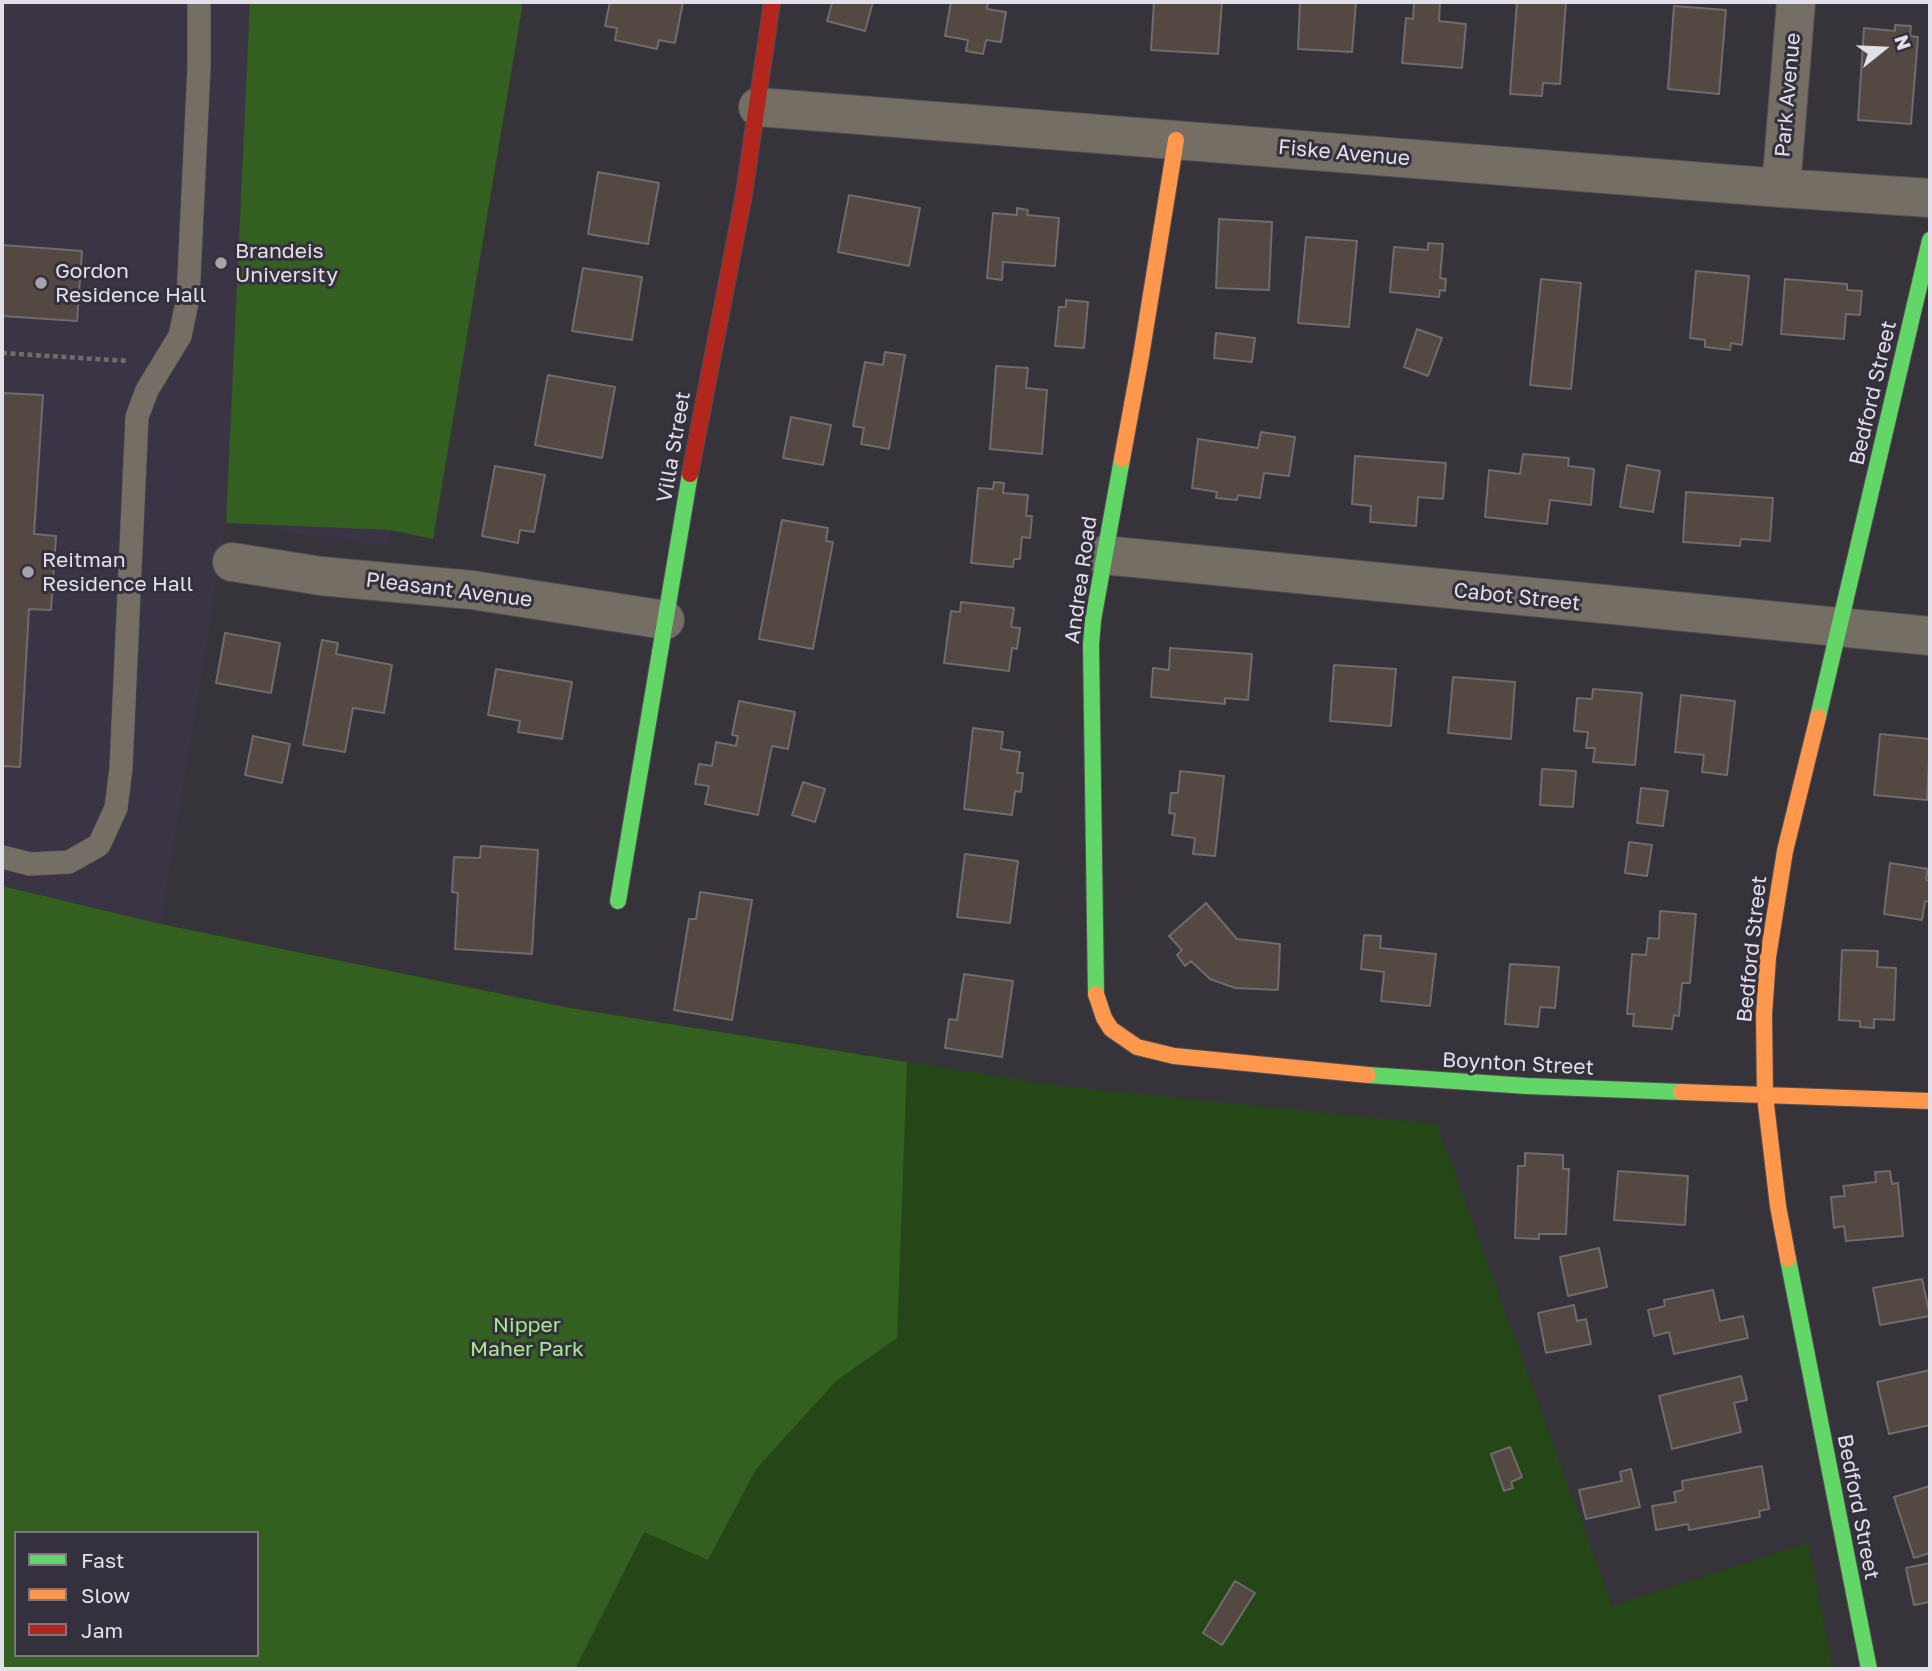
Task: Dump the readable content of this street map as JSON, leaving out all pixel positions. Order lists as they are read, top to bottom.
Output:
{
  "streets": {
    "street": [
      "Park Avenue",
      "Fiske Avenue",
      "Bedford Street",
      "Villa Street",
      "Andrea Road",
      "Pleasant Avenue",
      "Cabot Street",
      "Boynton Street"
    ]
  },
  "crossings": [
    ["Park Avenue", "Fiske Avenue"],
    ["Fiske Avenue", "Villa Street"],
    ["Fiske Avenue", "Andrea Road"],
    ["Bedford Street", "Cabot Street"],
    ["Bedford Street", "Boynton Street"],
    ["Villa Street", "Pleasant Avenue"],
    ["Andrea Road", "Cabot Street"],
    ["Andrea Road", "Boynton Street"]
  ],
  "parks": ["Nipper Maher Park"],
  "places": ["Brandeis University", "Gordon Residence Hall", "Reitman Residence Hall"],
  "legend": ["Fast", "Slow", "Jam"],
  "north": "right"
}
